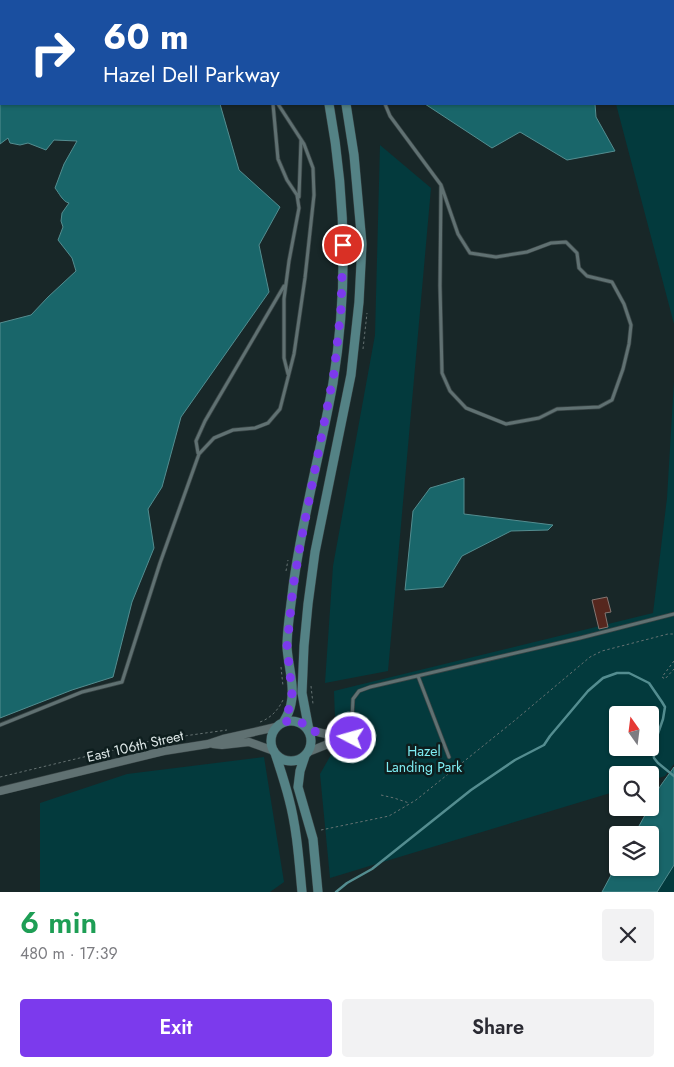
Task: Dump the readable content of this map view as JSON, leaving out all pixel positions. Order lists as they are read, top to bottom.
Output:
{
  "streets": {
    "street": ["East 106th Street"]
  },
  "parks": ["Hazel Landing Park"],
  "north": "top",
  "page": {
    "turn": ["60 m", "Hazel Dell Parkway"],
    "heading": ["6 min", "480 m · 17:39"],
    "buttons": ["Exit", "Share"]
  }
}
